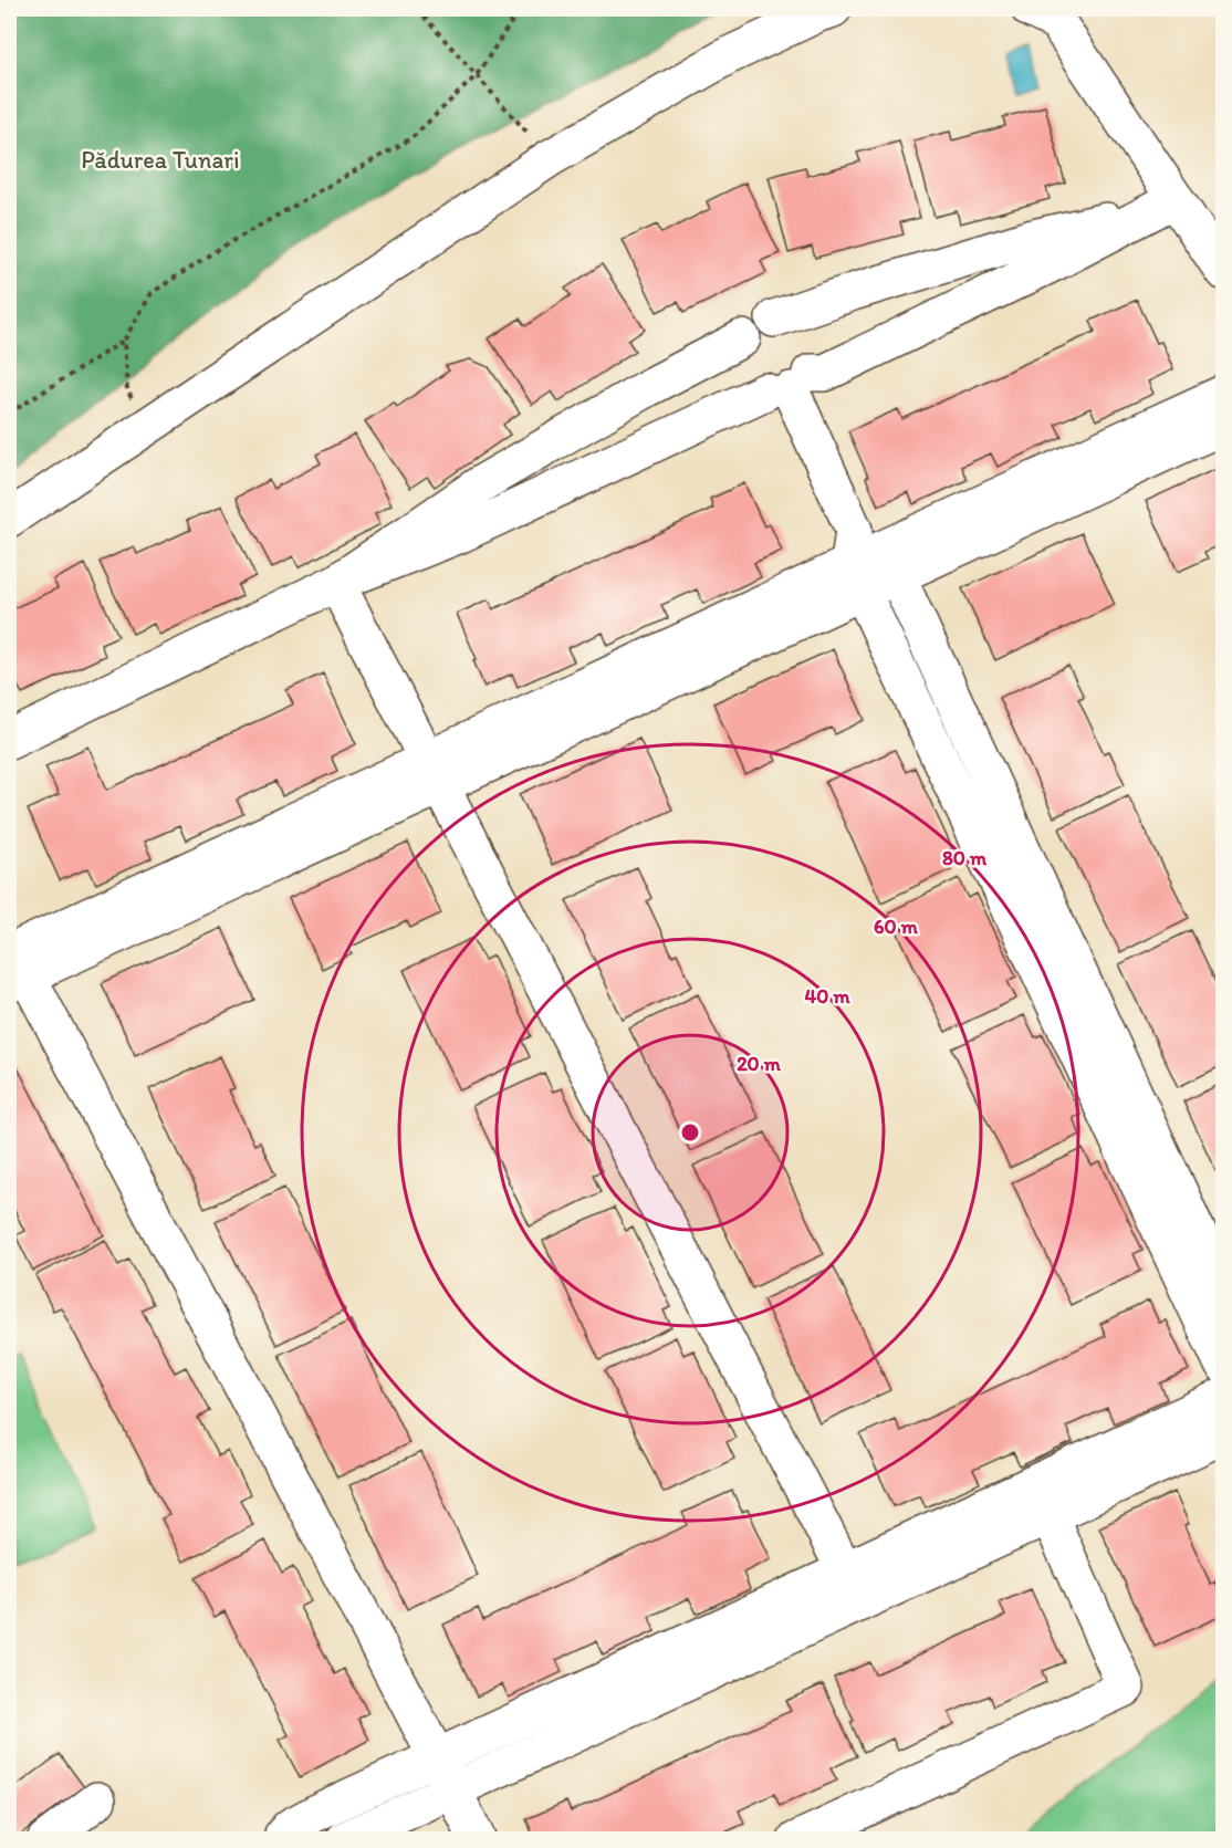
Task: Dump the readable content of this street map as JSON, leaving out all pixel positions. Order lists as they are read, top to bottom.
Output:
{
  "parks": ["Pădurea Tunari"],
  "rings": [
    "80 m",
    "60 m",
    "40 m",
    "20 m"
  ]
}
